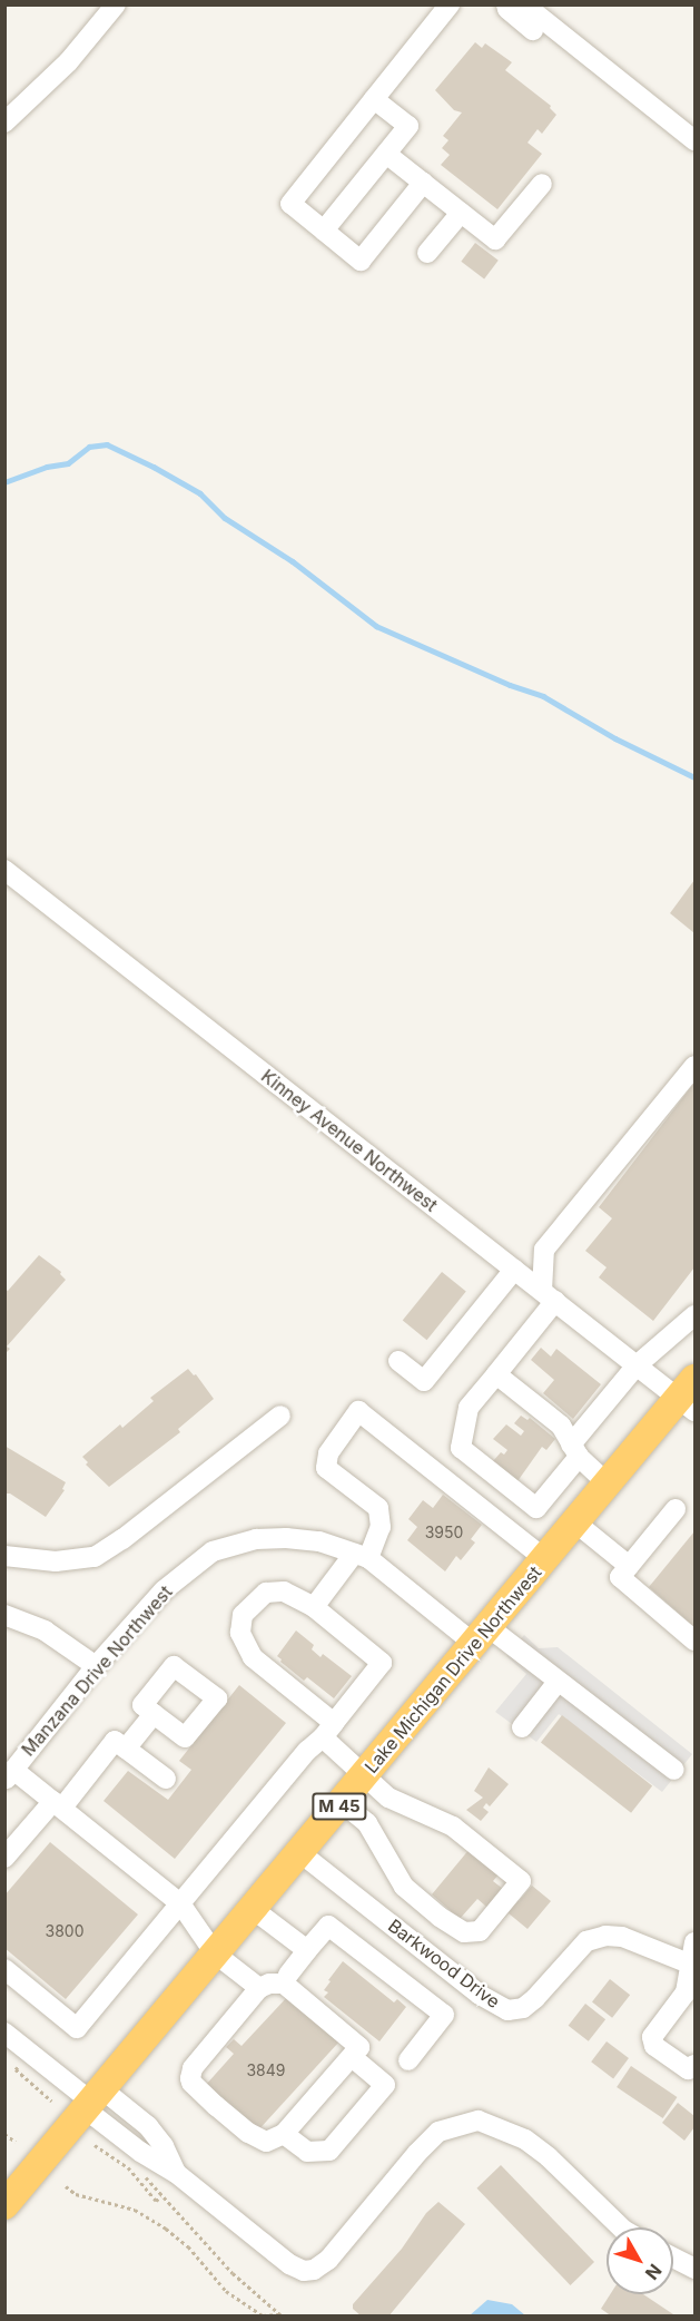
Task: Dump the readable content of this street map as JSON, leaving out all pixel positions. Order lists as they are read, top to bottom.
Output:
{
  "streets": {
    "highway": ["Lake Michigan Drive Northwest", "M 45"],
    "street": ["Kinney Avenue Northwest", "Manzana Drive Northwest", "Barkwood Drive"]
  },
  "crossings": [
    ["Kinney Avenue Northwest", "Lake Michigan Drive Northwest"],
    ["Lake Michigan Drive Northwest", "Manzana Drive Northwest"],
    ["Lake Michigan Drive Northwest", "Barkwood Drive"]
  ],
  "house_numbers": ["3950", "3800", "3849"],
  "north": "bottom right"
}
